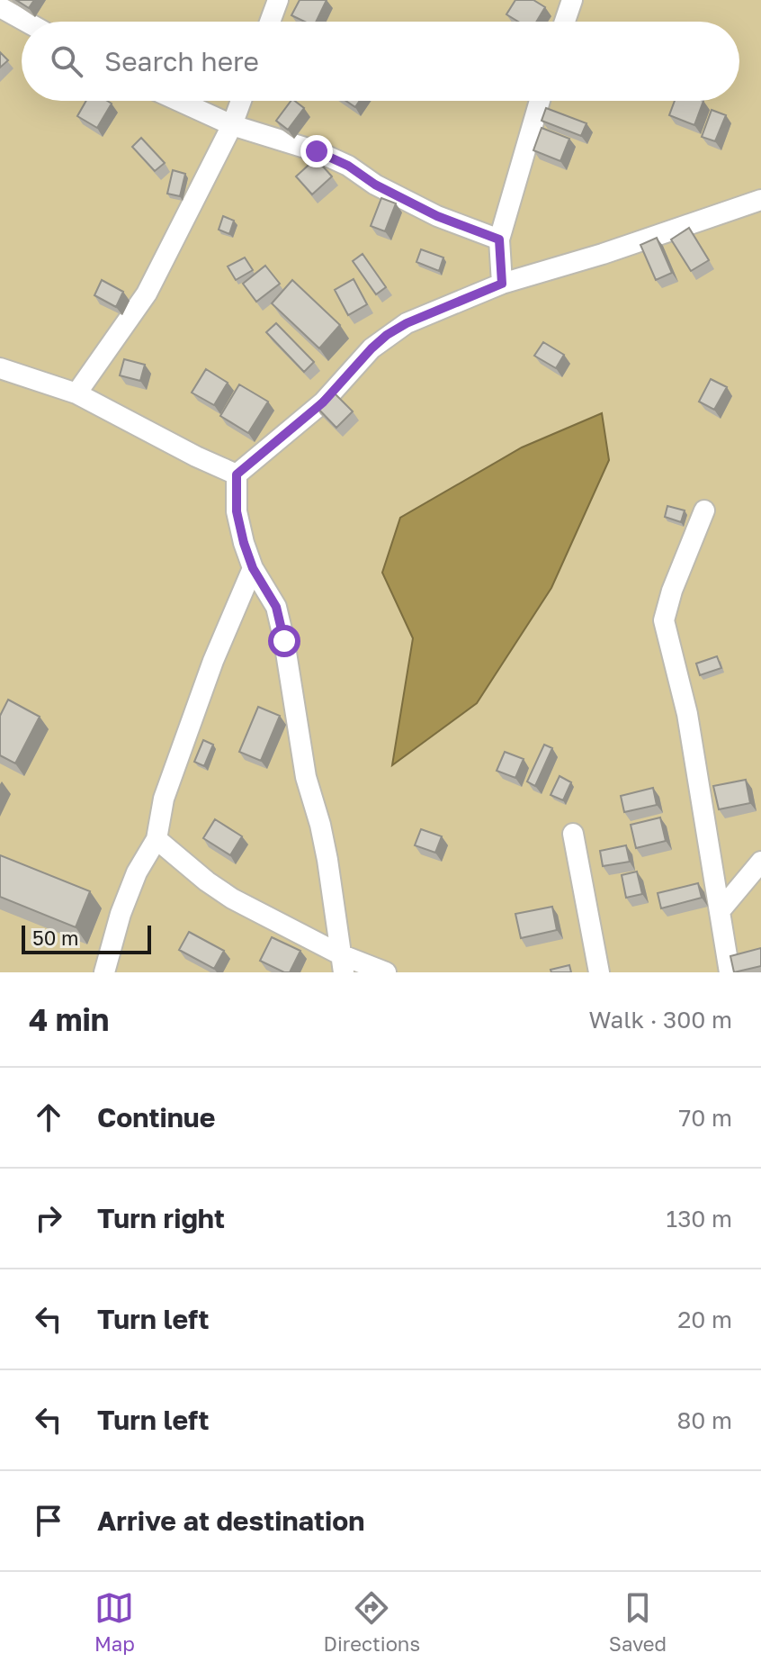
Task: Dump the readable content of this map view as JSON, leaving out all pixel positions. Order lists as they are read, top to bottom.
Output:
{
  "scale_bar": "50 m",
  "page": {
    "search": "Search here",
    "scale": "50 m",
    "heading": ["4 min", "Walk · 300 m"],
    "list": [
      ["Continue", "70 m"],
      ["Turn right", "130 m"],
      ["Turn left", "20 m"],
      ["Turn left", "80 m"],
      "Arrive at destination"
    ],
    "nav": ["Map", "Directions", "Saved"]
  }
}
